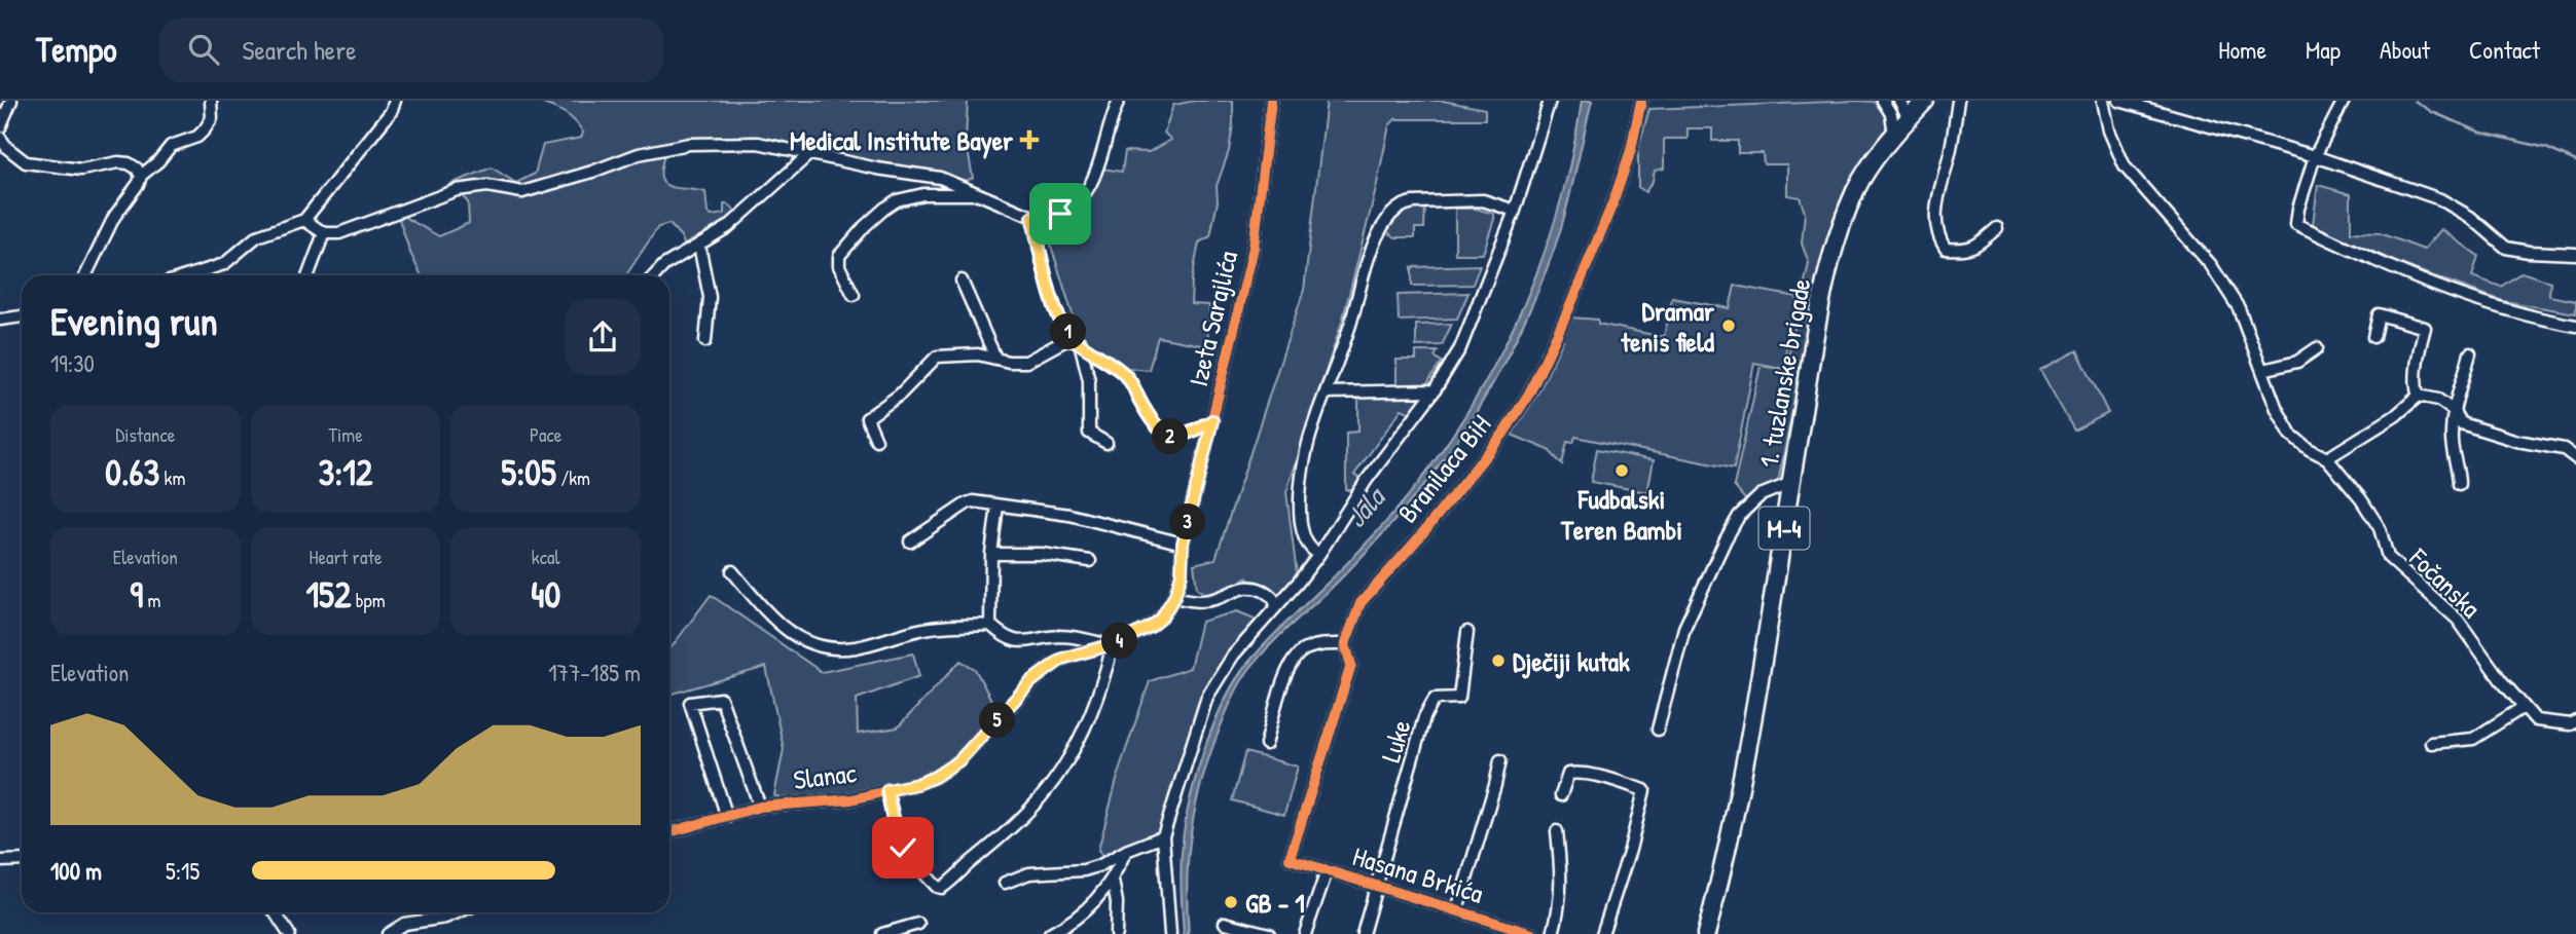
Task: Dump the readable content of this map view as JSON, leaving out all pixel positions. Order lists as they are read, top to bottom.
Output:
{
  "streets": {
    "main road": ["1. tuzlanske brigade", "M-4"],
    "street": [
      "Izeta Sarajlića",
      "Branilaca BiH",
      "Fočanska",
      "Luke",
      "Slanac",
      "Hasana Brkića"
    ]
  },
  "crossings": [
    ["Izeta Sarajlića", "Slanac"],
    ["Branilaca BiH", "Hasana Brkića"],
    ["Luke", "Hasana Brkića"]
  ],
  "water": ["Jala"],
  "places": {
    "health": ["Medical Institute Bayer"],
    "other": [
      "Dramar tenis field",
      "Fudbalski Teren Bambi",
      "Dječiji kutak",
      "GB - 1"
    ]
  },
  "page": {
    "header": "Tempo",
    "search": "Search here",
    "nav": [
      "Home",
      "Map",
      "About",
      "Contact"
    ],
    "heading": ["Evening run", "19:30"],
    "pins": [
      "1",
      "2",
      "3",
      "4",
      "5"
    ],
    "stats": [
      ["Distance", "0.63 km"],
      ["Time", "3:12"],
      ["Pace", "5:05 /km"],
      ["Elevation", "9 m"],
      ["Heart rate", "152 bpm"],
      ["kcal", "40"]
    ],
    "chart": ["Elevation", "177–185 m"],
    "list": [
      {
        "name": "100 m",
        "note": "5:15"
      }
    ]
  }
}
